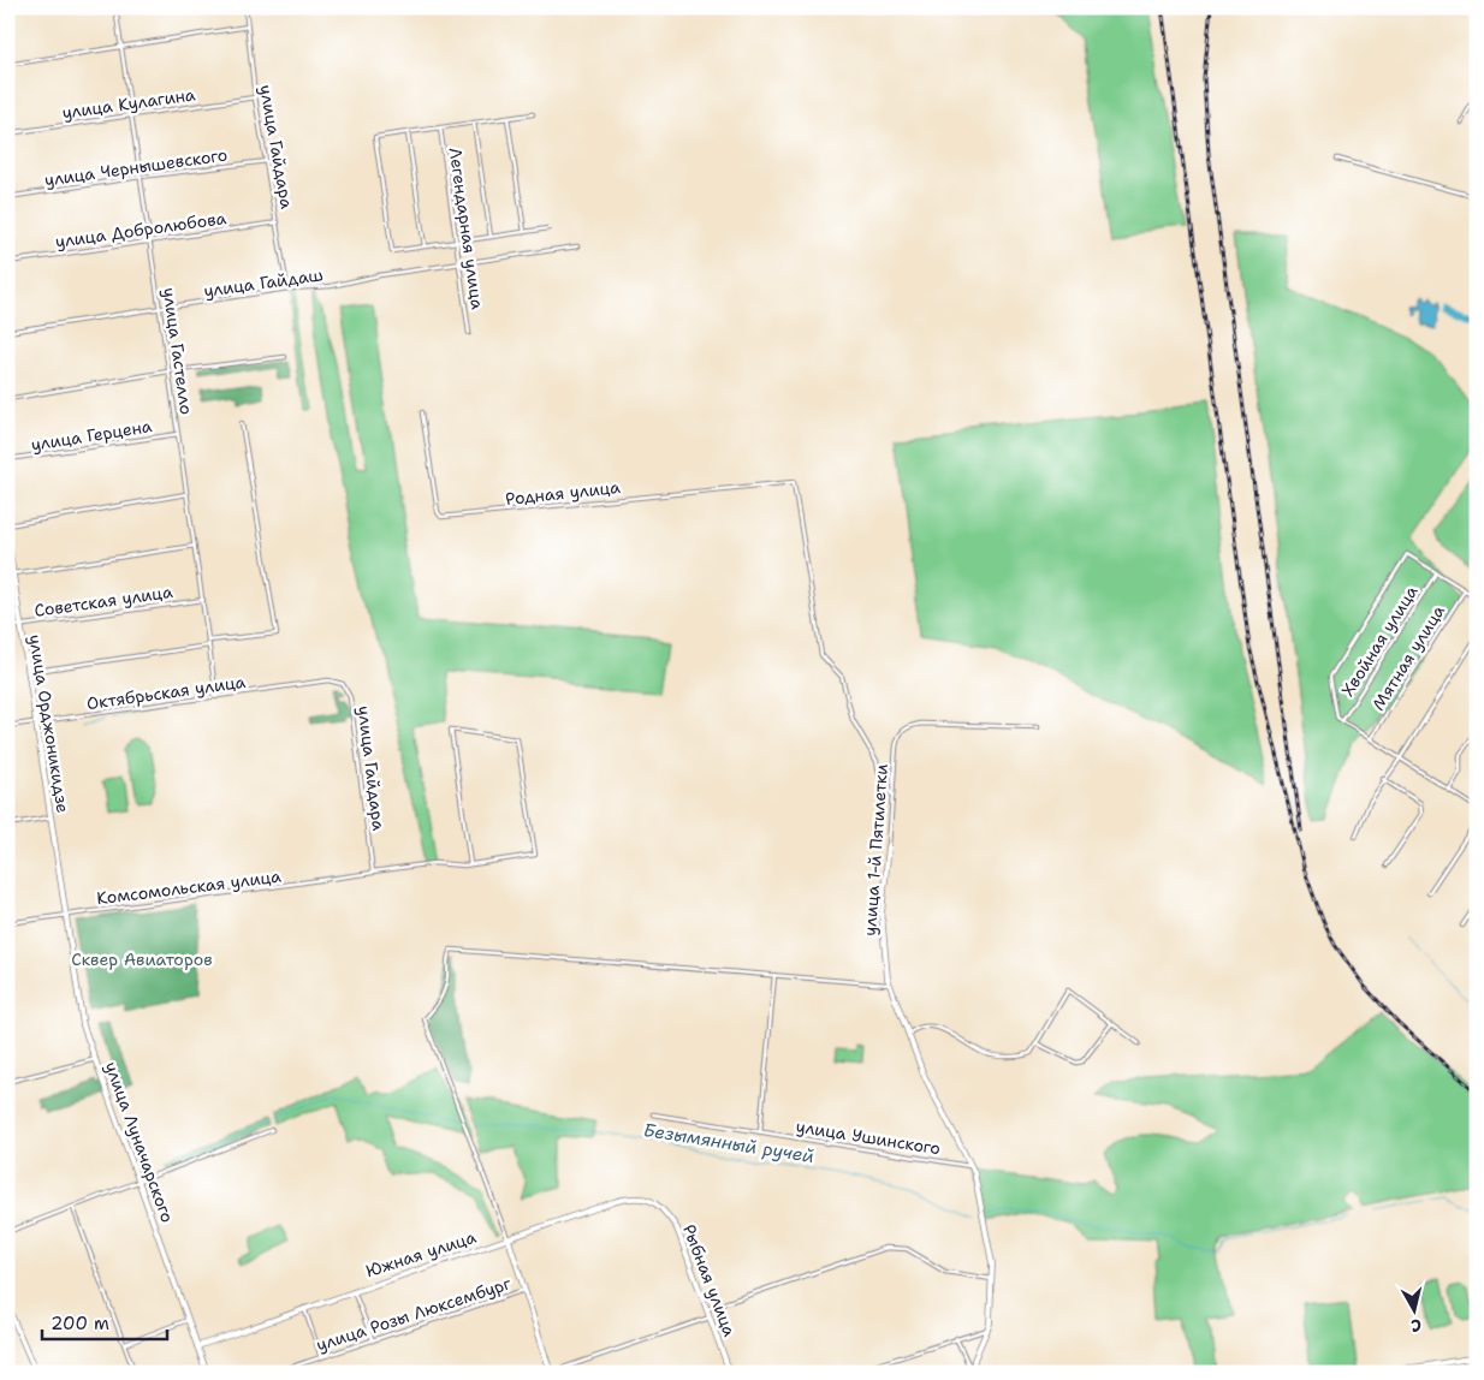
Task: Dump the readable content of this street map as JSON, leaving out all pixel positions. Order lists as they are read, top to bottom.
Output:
{
  "streets": {
    "street": [
      "улица Кулагина",
      "улица Гайдара",
      "улица Чернышевского",
      "Легендарная улица",
      "улица Добролюбова",
      "улица Гайдаш",
      "улица Гастелло",
      "улица Герцена",
      "Родная улица",
      "Советская улица",
      "Хвойная улица",
      "Мятная улица",
      "Октябрьская улица",
      "улица Орджоникидзе",
      "улица 1-й Пятилетки",
      "Комсомольская улица",
      "улица Ушинского",
      "улица Луначарского",
      "Южная улица",
      "Рыбная улица",
      "улица Розы Люксембург"
    ]
  },
  "crossings": [
    ["улица Кулагина", "улица Гайдара"],
    ["улица Кулагина", "улица Гастелло"],
    ["улица Гайдара", "улица Чернышевского"],
    ["улица Гайдара", "улица Добролюбова"],
    ["улица Гайдара", "улица Гайдаш"],
    ["улица Гайдара", "Октябрьская улица"],
    ["улица Гайдара", "Комсомольская улица"],
    ["улица Чернышевского", "улица Гастелло"],
    ["Легендарная улица", "улица Гайдаш"],
    ["улица Добролюбова", "улица Гастелло"],
    ["улица Гайдаш", "улица Гастелло"],
    ["улица Гастелло", "улица Герцена"],
    ["улица Гастелло", "Советская улица"],
    ["улица Гастелло", "Октябрьская улица"],
    ["Родная улица", "улица 1-й Пятилетки"],
    ["Советская улица", "улица Орджоникидзе"],
    ["Октябрьская улица", "улица Орджоникидзе"],
    ["улица Орджоникидзе", "Комсомольская улица"],
    ["улица Орджоникидзе", "улица Луначарского"],
    ["улица 1-й Пятилетки", "улица Ушинского"],
    ["Комсомольская улица", "улица Луначарского"],
    ["улица Луначарского", "Южная улица"],
    ["Южная улица", "Рыбная улица"]
  ],
  "water": ["Безымянный ручей"],
  "parks": ["Сквер Авиаторов"],
  "scale_bar": "200 m",
  "north": "bottom"
}
